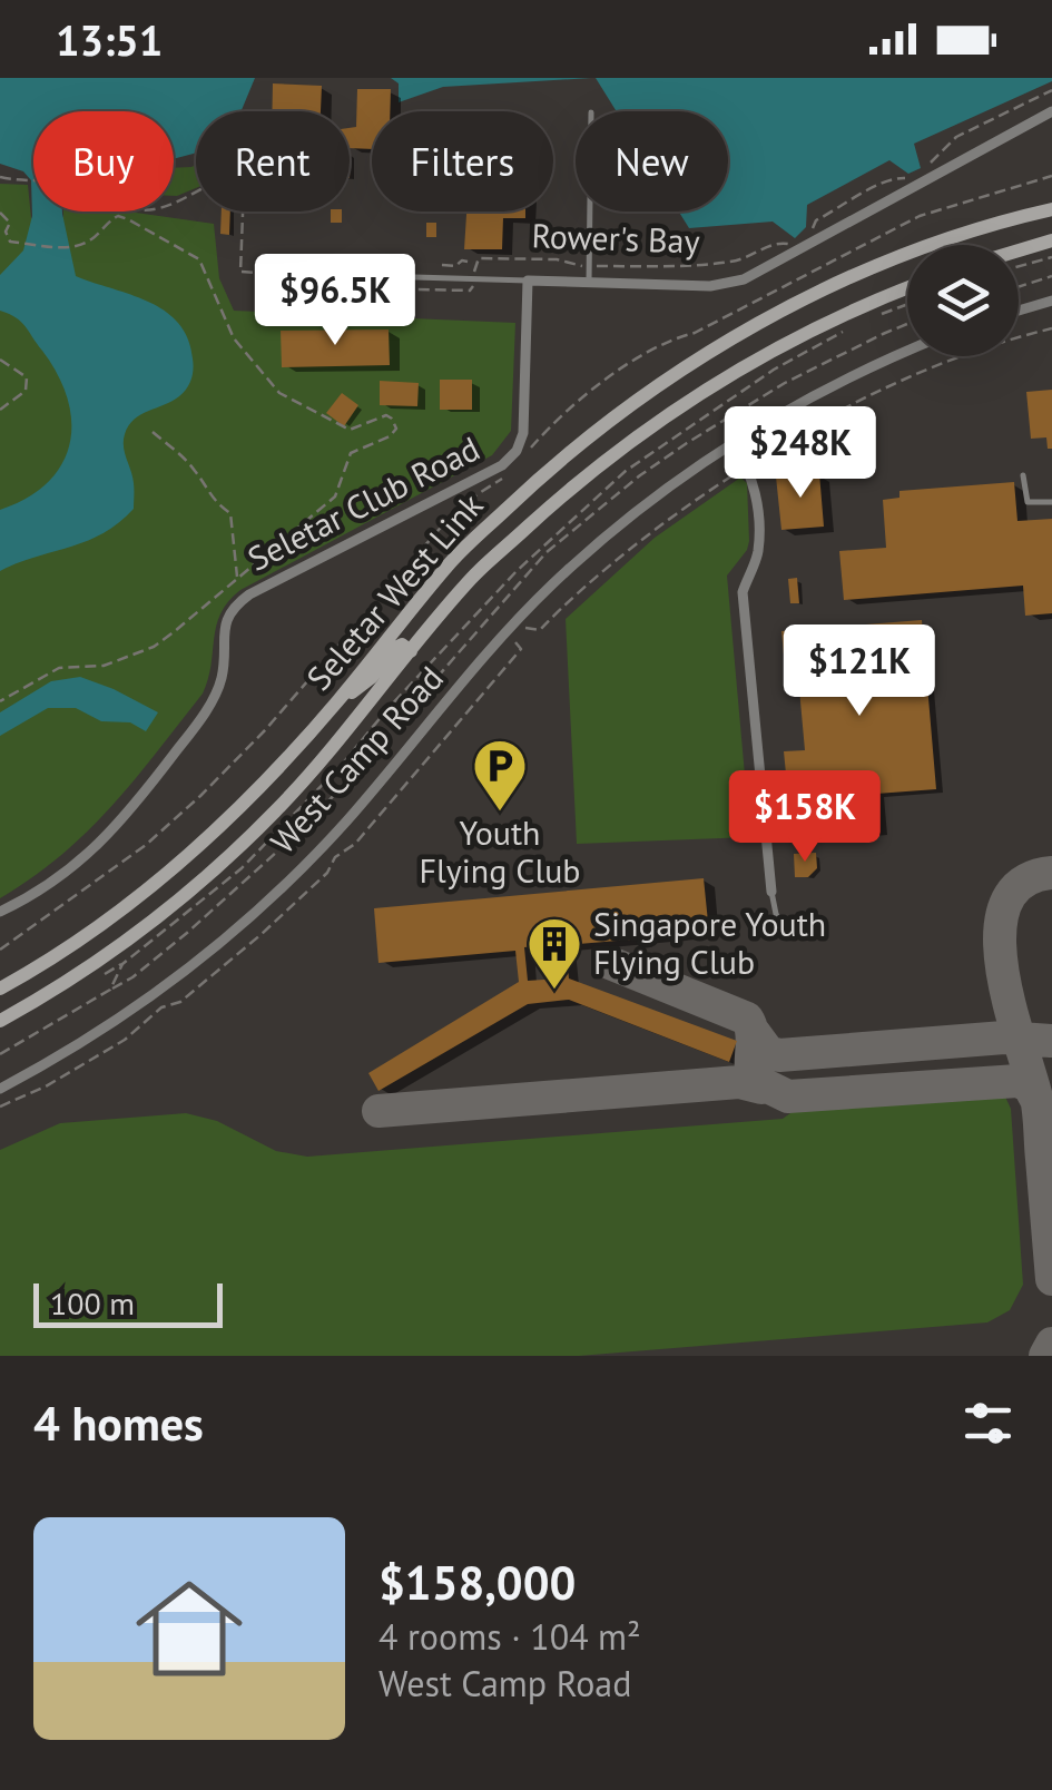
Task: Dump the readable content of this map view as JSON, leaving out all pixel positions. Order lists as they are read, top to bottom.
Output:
{
  "streets": {
    "main road": ["Seletar West Link"],
    "street": ["Seletar Club Road", "West Camp Road"],
    "path": ["Rower's Bay"]
  },
  "places": {
    "parking": ["Youth Flying Club"],
    "building": ["Singapore Youth Flying Club"]
  },
  "scale_bar": "100 m",
  "page": {
    "status": "13:51",
    "chip": [
      "Buy",
      "Rent",
      "Filters",
      "New"
    ],
    "price": [
      "$96.5K",
      "$248K",
      "$121K",
      "$158K"
    ],
    "scale": "100 m",
    "heading": "4 homes",
    "list": [
      {
        "name": "$158,000",
        "note": "4 rooms · 104 m² · West Camp Road"
      }
    ]
  }
}
